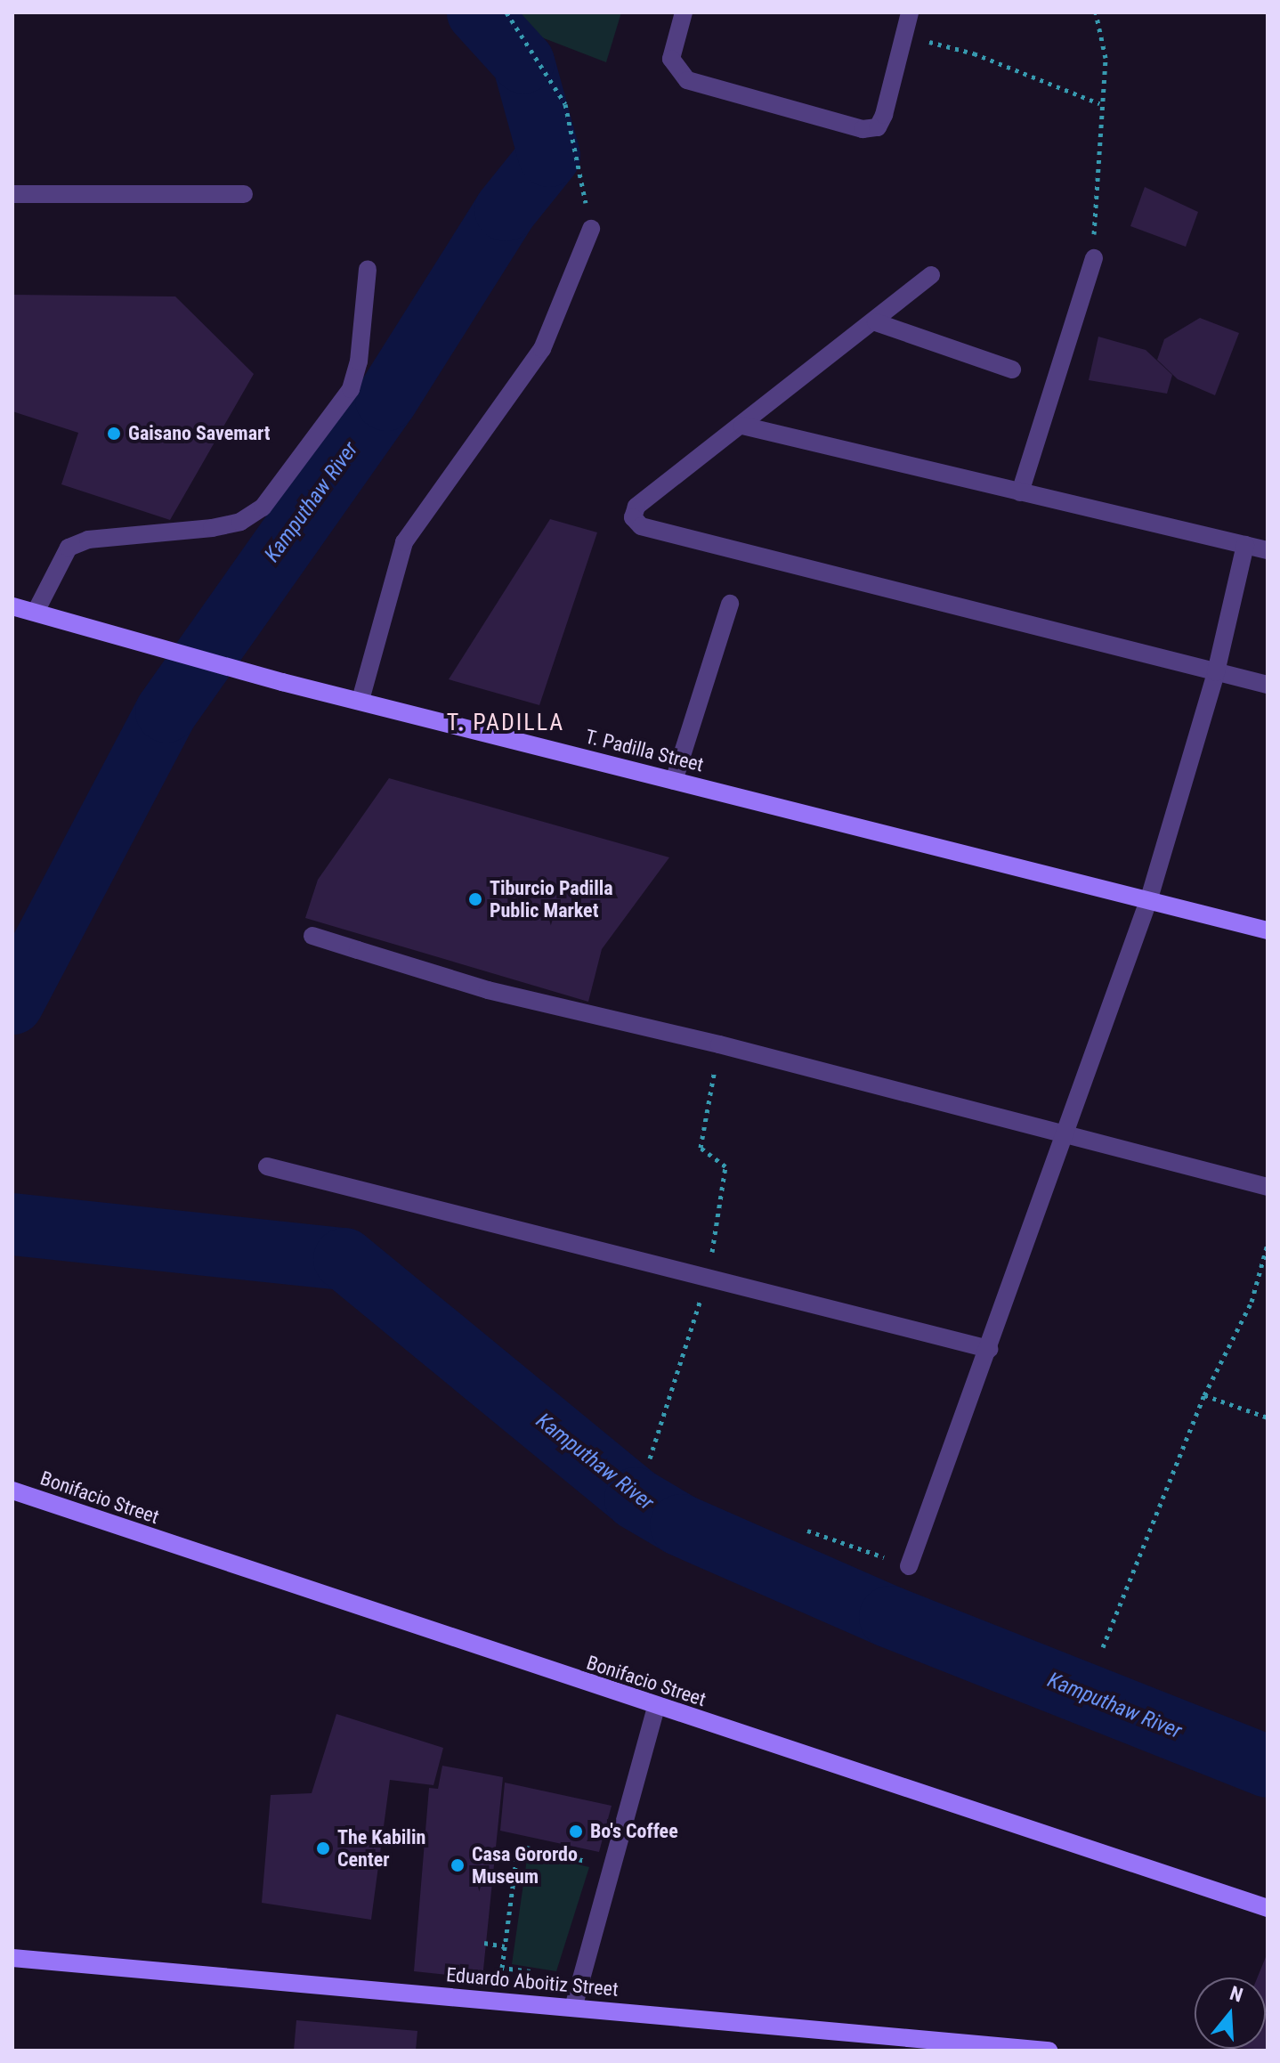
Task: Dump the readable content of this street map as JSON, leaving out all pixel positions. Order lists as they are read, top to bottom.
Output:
{
  "streets": {
    "main road": ["T. Padilla Street", "Bonifacio Street", "Eduardo Aboitiz Street"]
  },
  "districts": ["T. PADILLA"],
  "water": ["Kamputhaw River"],
  "places": [
    "Gaisano Savemart",
    "Tiburcio Padilla Public Market",
    "Bo's Coffee",
    "The Kabilin Center",
    "Casa Gorordo Museum"
  ],
  "north": "top"
}
